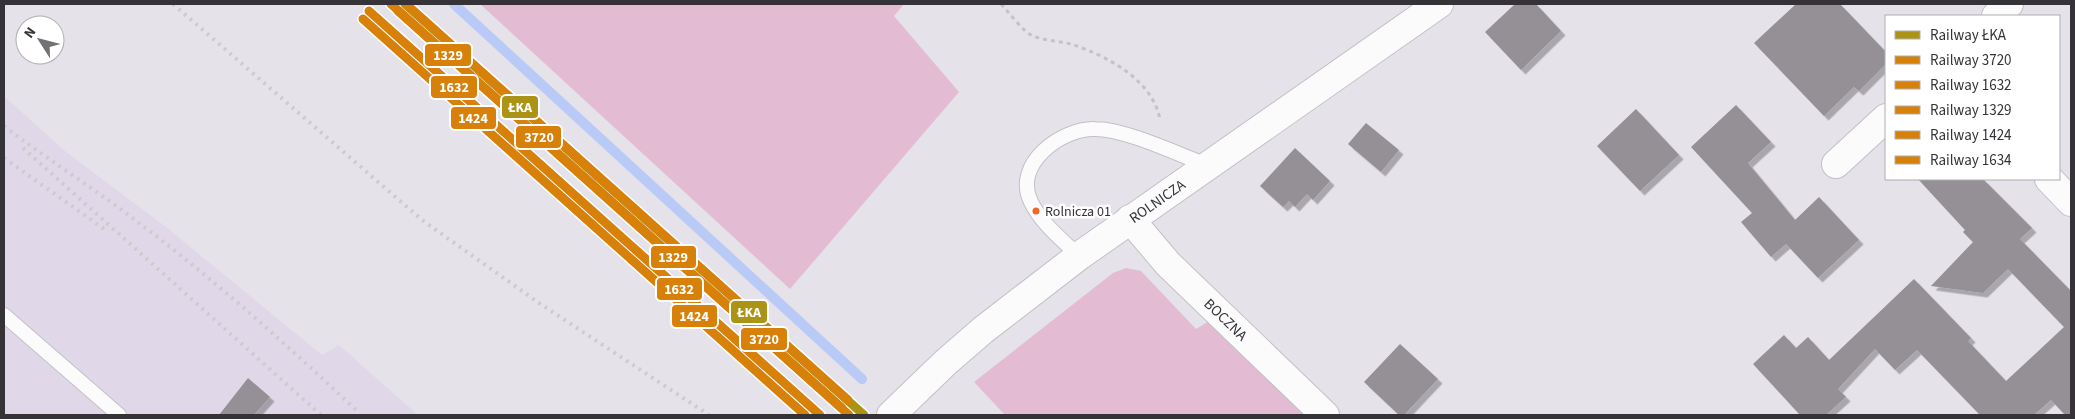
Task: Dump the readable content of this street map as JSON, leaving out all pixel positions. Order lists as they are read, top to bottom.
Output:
{
  "streets": {
    "street": ["ROLNICZA", "BOCZNA"]
  },
  "crossings": [
    ["ROLNICZA", "BOCZNA"]
  ],
  "places": ["Rolnicza 01"],
  "lines": [
    "rail line ŁKA",
    "rail line 1329",
    "rail line 1634",
    "rail line 3720",
    "rail line 1632",
    "rail line 1424"
  ],
  "legend": [
    "Railway ŁKA",
    "Railway 3720",
    "Railway 1632",
    "Railway 1329",
    "Railway 1424",
    "Railway 1634"
  ],
  "north": "top left"
}
